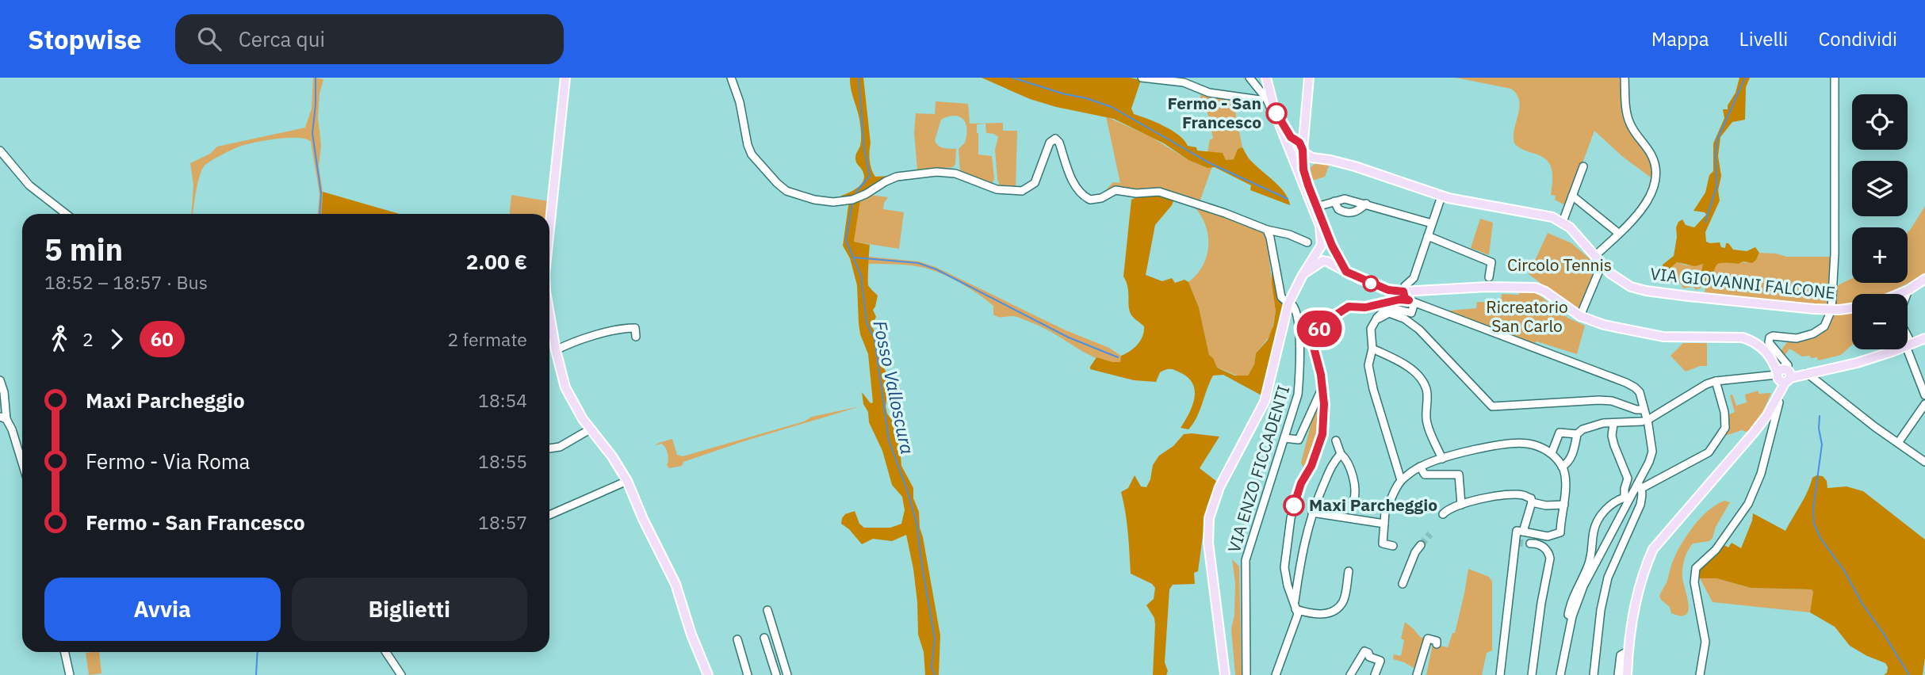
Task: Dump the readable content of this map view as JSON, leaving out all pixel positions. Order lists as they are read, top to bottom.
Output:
{
  "streets": {
    "main road": ["VIA GIOVANNI FALCONE"],
    "street": ["VIA ENZO FICCADENTI"]
  },
  "water": ["Fosso Valloscura"],
  "parks": ["Circolo Tennis", "Ricreatorio San Carlo"],
  "places": ["Fermo - San Francesco", "Maxi Parcheggio"],
  "lines": ["bus line 60"],
  "page": {
    "header": "Stopwise",
    "search": "Cerca qui",
    "nav": ["Mappa", "Livelli", "Condividi"],
    "on_map": "60",
    "map_buttons": ["+", "−"],
    "heading": ["5 min", "18:52 – 18:57 · Bus", "2.00 €"],
    "legs": ["2", "60", "2 fermate"],
    "list": [
      {
        "name": "Maxi Parcheggio",
        "value": "18:54"
      },
      {
        "name": "Fermo - Via Roma",
        "value": "18:55"
      },
      {
        "name": "Fermo - San Francesco",
        "value": "18:57"
      }
    ],
    "buttons": ["Avvia", "Biglietti"]
  }
}
